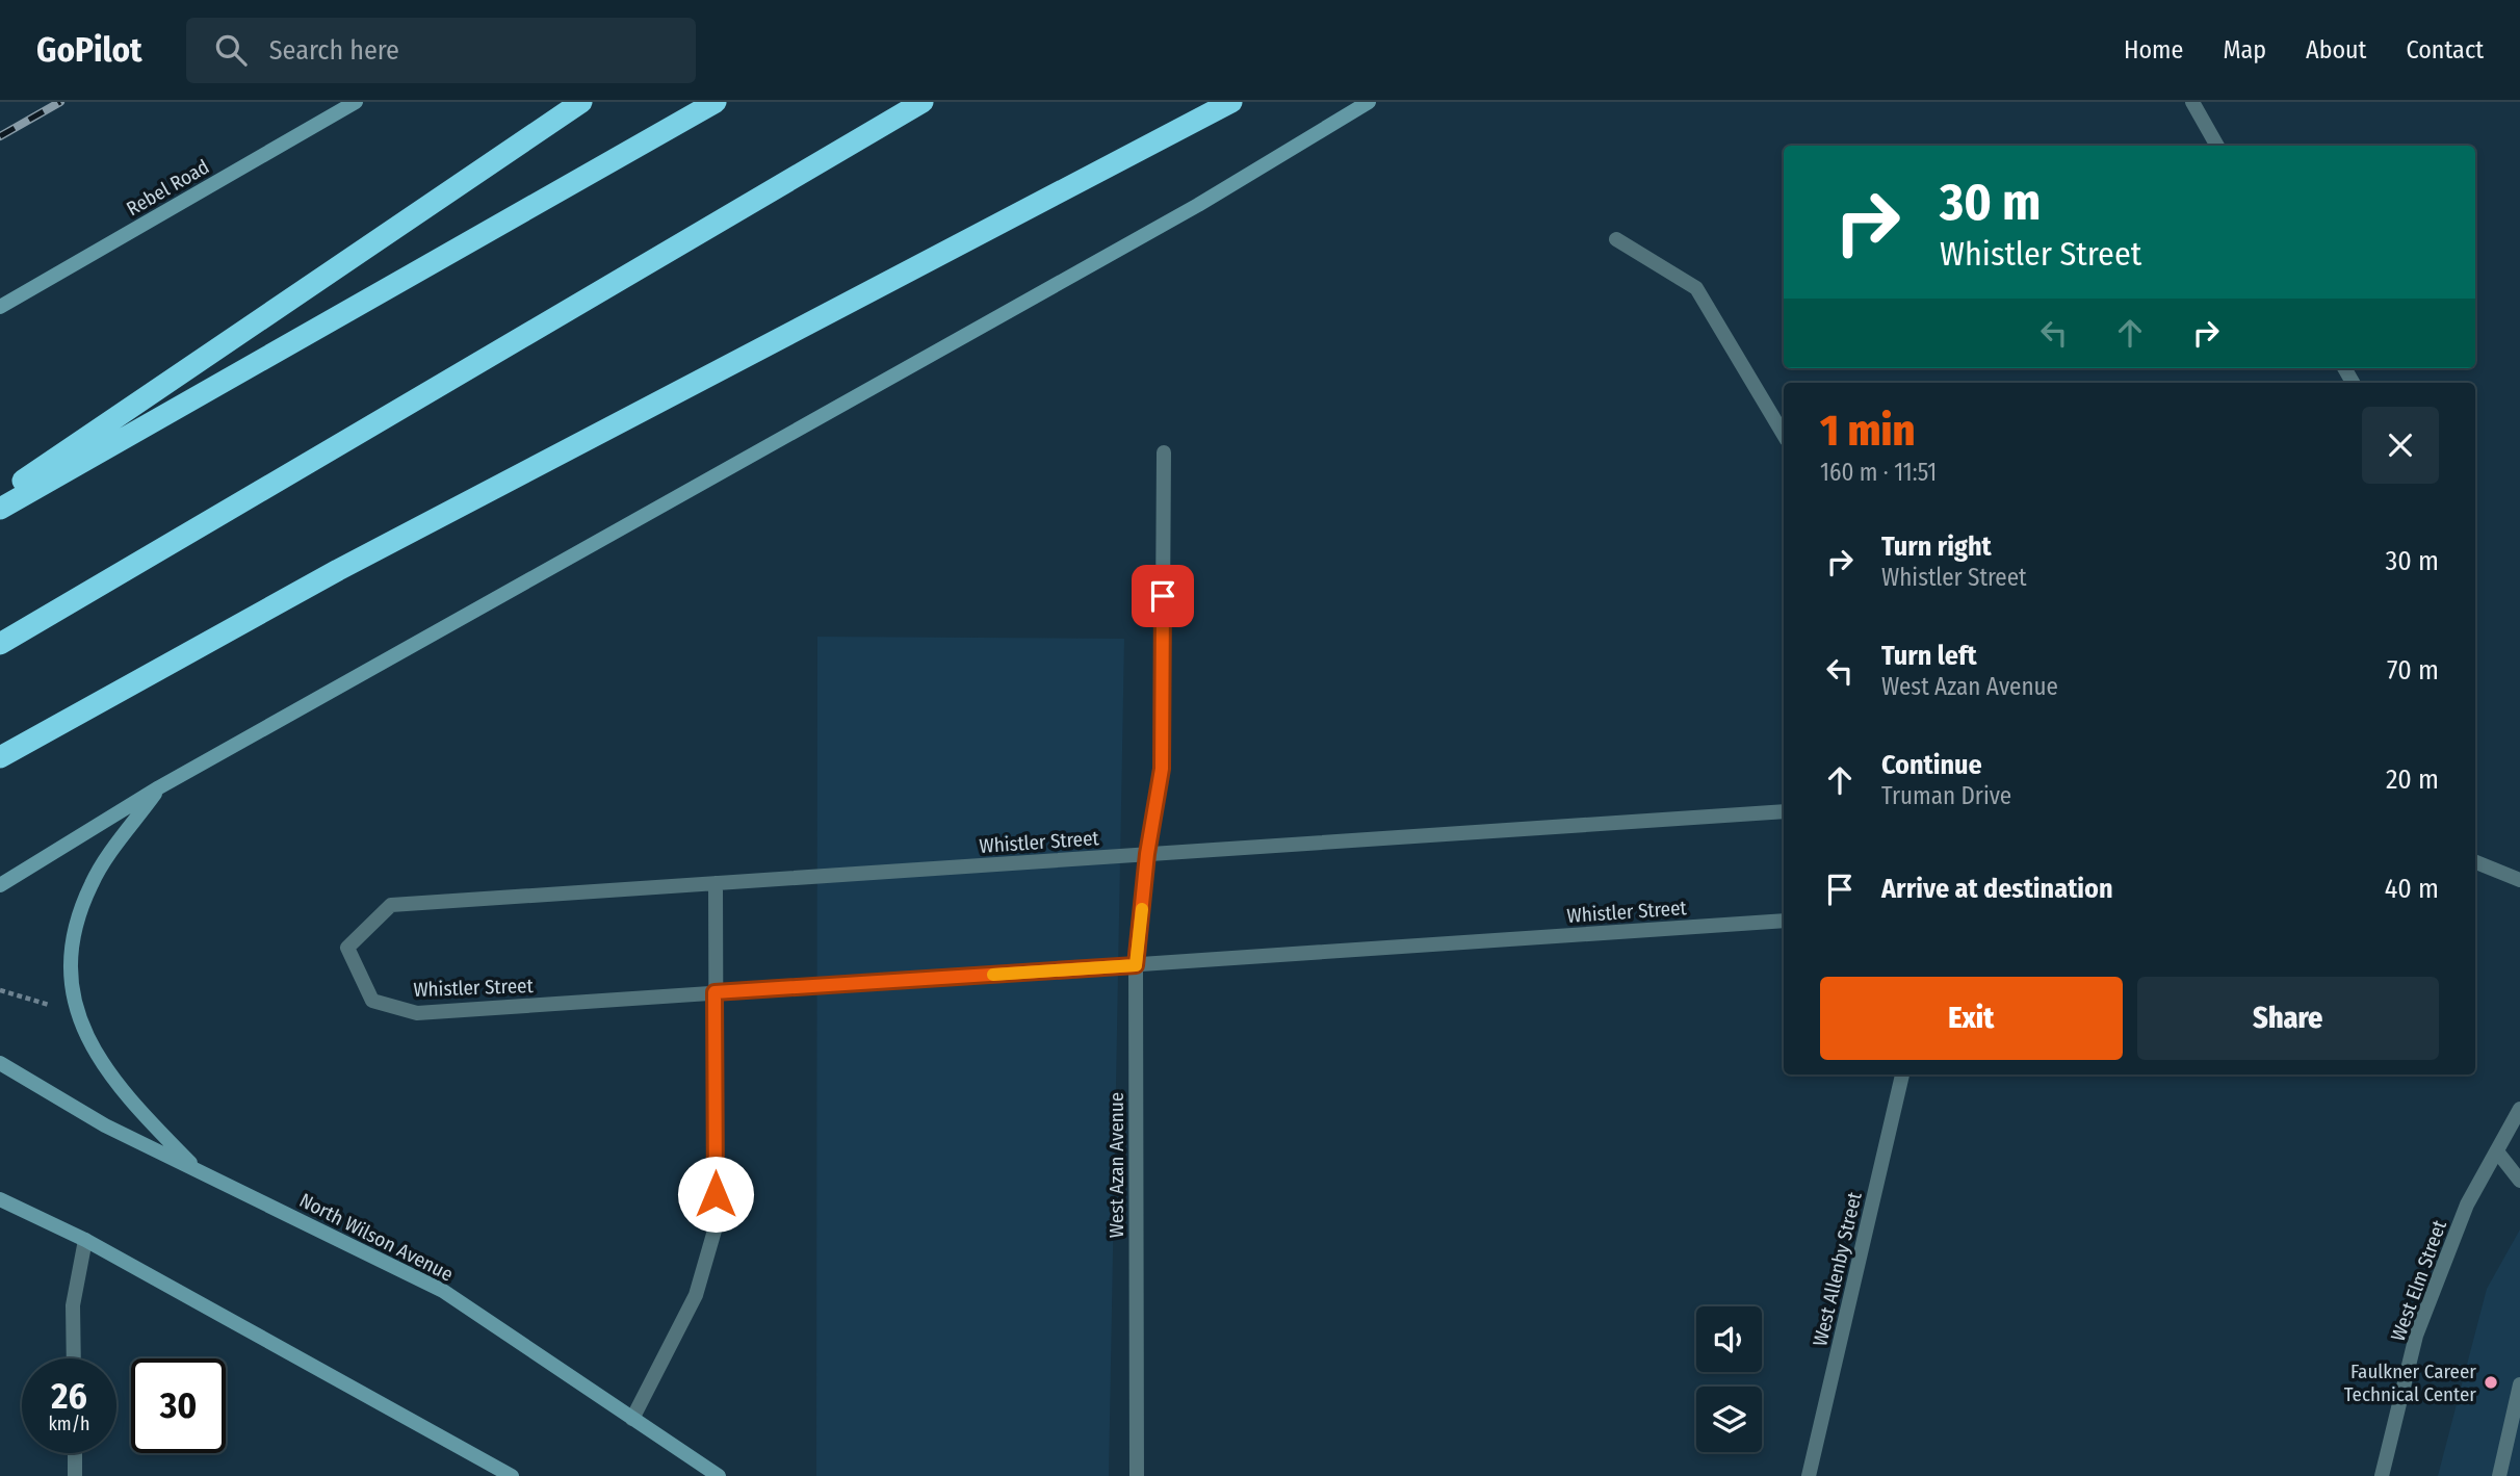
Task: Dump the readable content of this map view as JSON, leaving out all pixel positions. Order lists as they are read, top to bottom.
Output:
{
  "streets": {
    "main road": ["Rebel Road", "North Wilson Avenue"],
    "street": [
      "Whistler Street",
      "West Azan Avenue",
      "West Allenby Street",
      "West Elm Street"
    ]
  },
  "crossings": [
    ["Whistler Street", "West Azan Avenue"]
  ],
  "places": ["Faulkner Career Technical Center"],
  "page": {
    "header": "GoPilot",
    "search": "Search here",
    "nav": [
      "Home",
      "Map",
      "About",
      "Contact"
    ],
    "turn": ["30 m", "Whistler Street"],
    "heading": ["1 min", "160 m · 11:51"],
    "list": [
      {
        "name": "Turn right",
        "note": "Whistler Street",
        "value": "30 m"
      },
      {
        "name": "Turn left",
        "note": "West Azan Avenue",
        "value": "70 m"
      },
      {
        "name": "Continue",
        "note": "Truman Drive",
        "value": "20 m"
      },
      {
        "name": "Arrive at destination",
        "value": "40 m"
      }
    ],
    "buttons": ["Exit", "Share"],
    "speed": "26 km/h",
    "limit": "30"
  }
}
